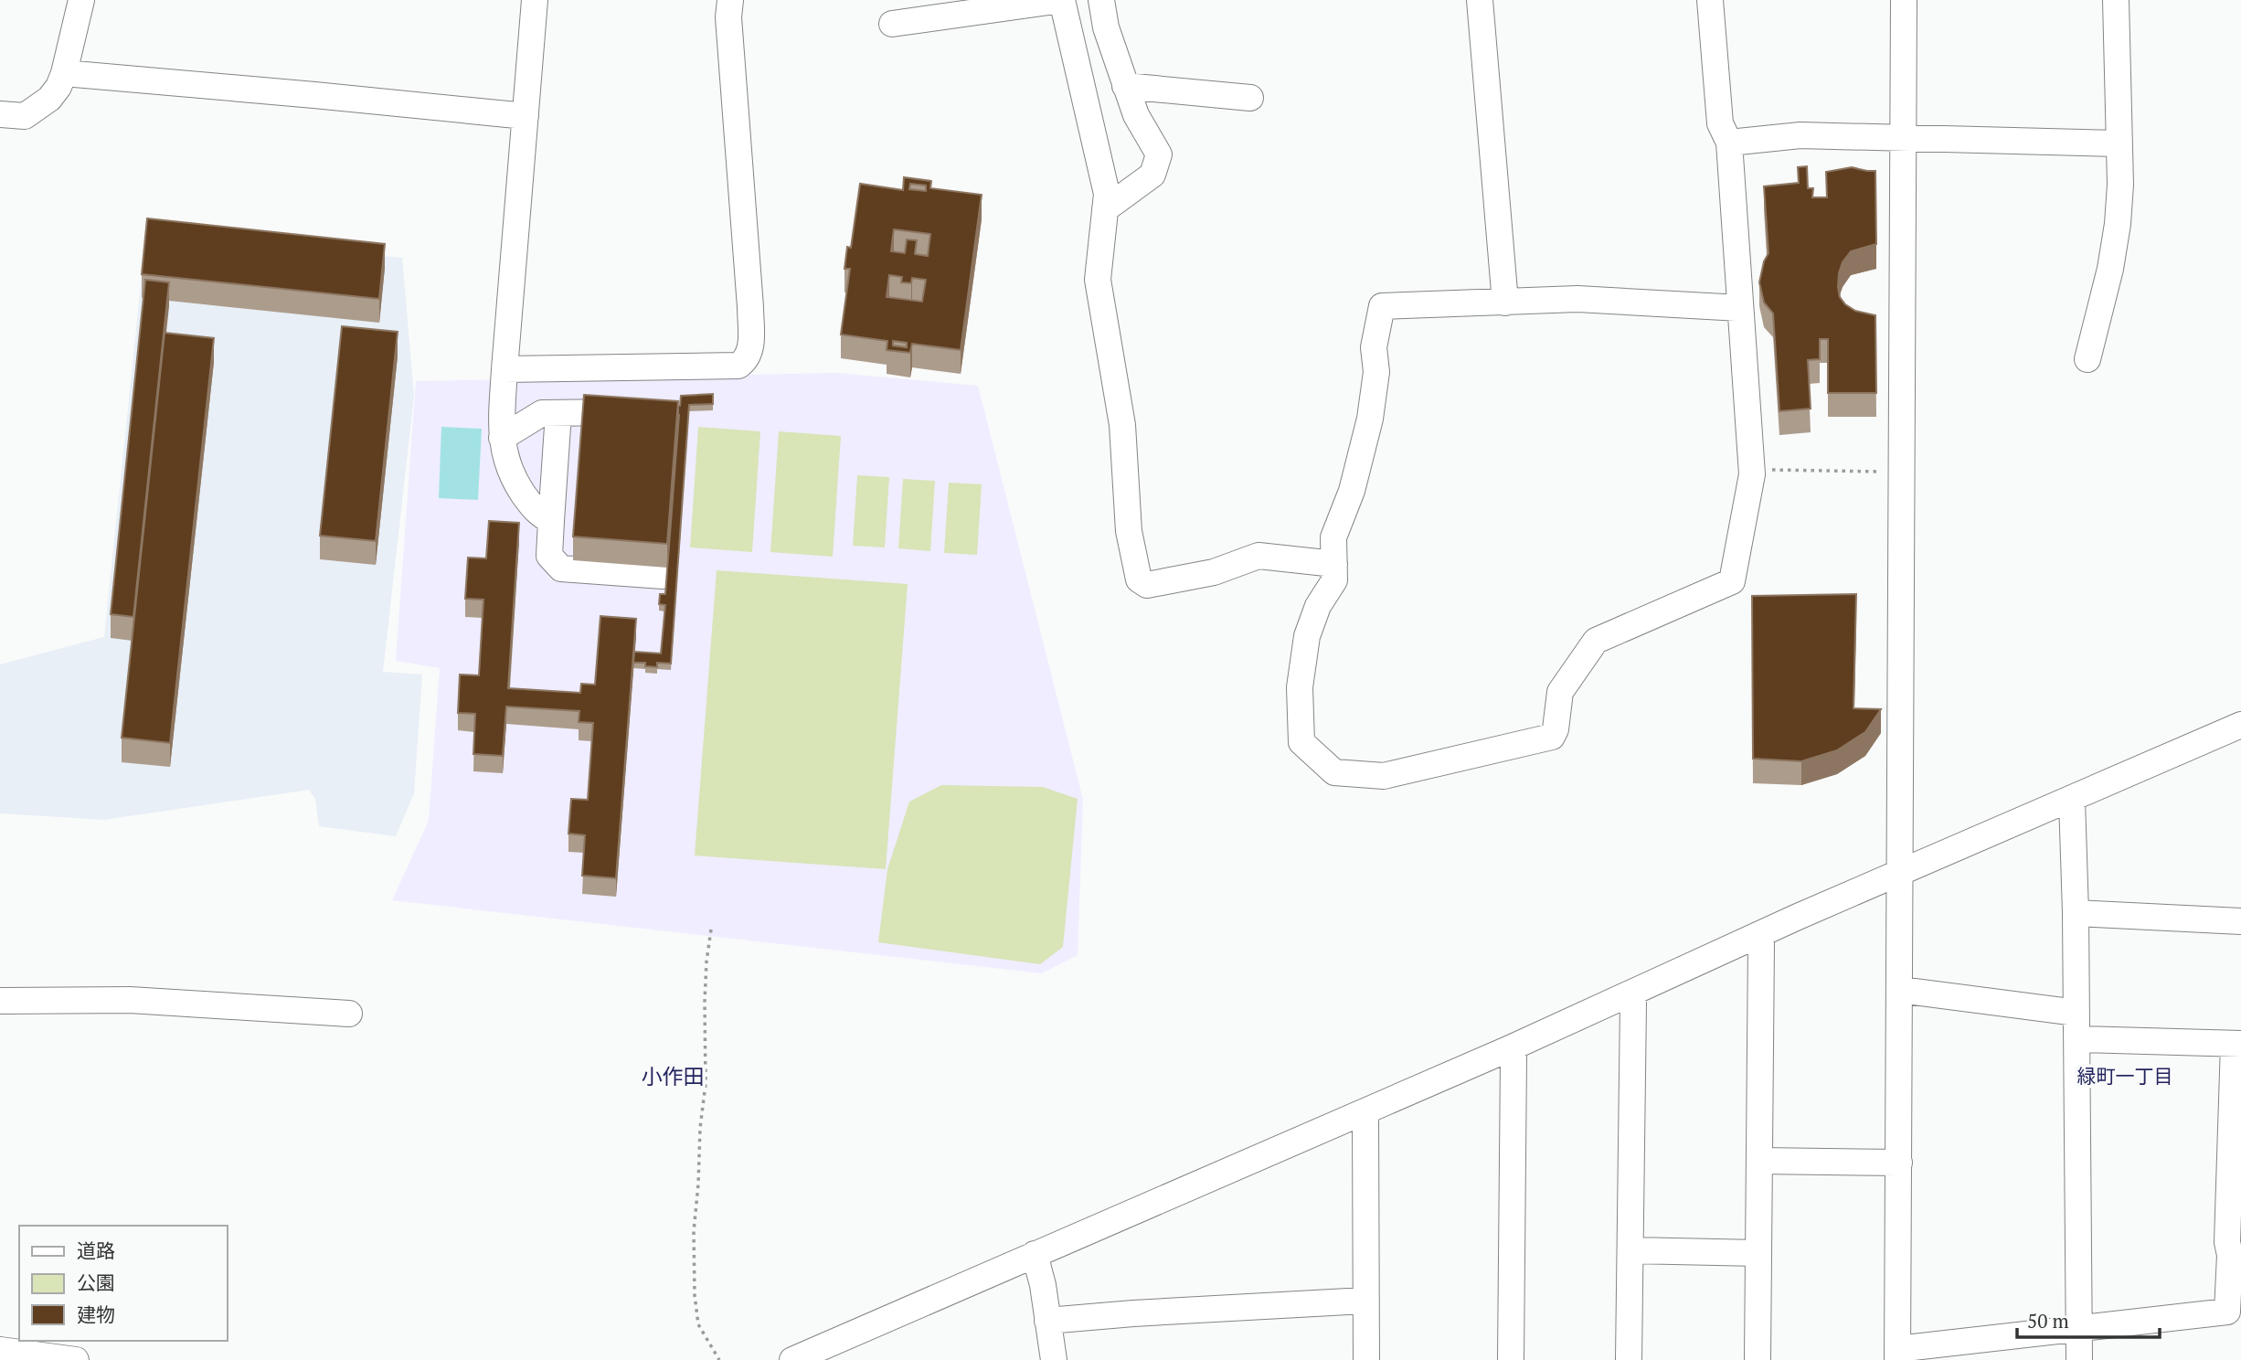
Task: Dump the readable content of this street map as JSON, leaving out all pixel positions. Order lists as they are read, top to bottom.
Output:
{
  "districts": ["小作田", "緑町一丁目"],
  "legend": ["道路", "公園", "建物"],
  "scale_bar": "50 m"
}
